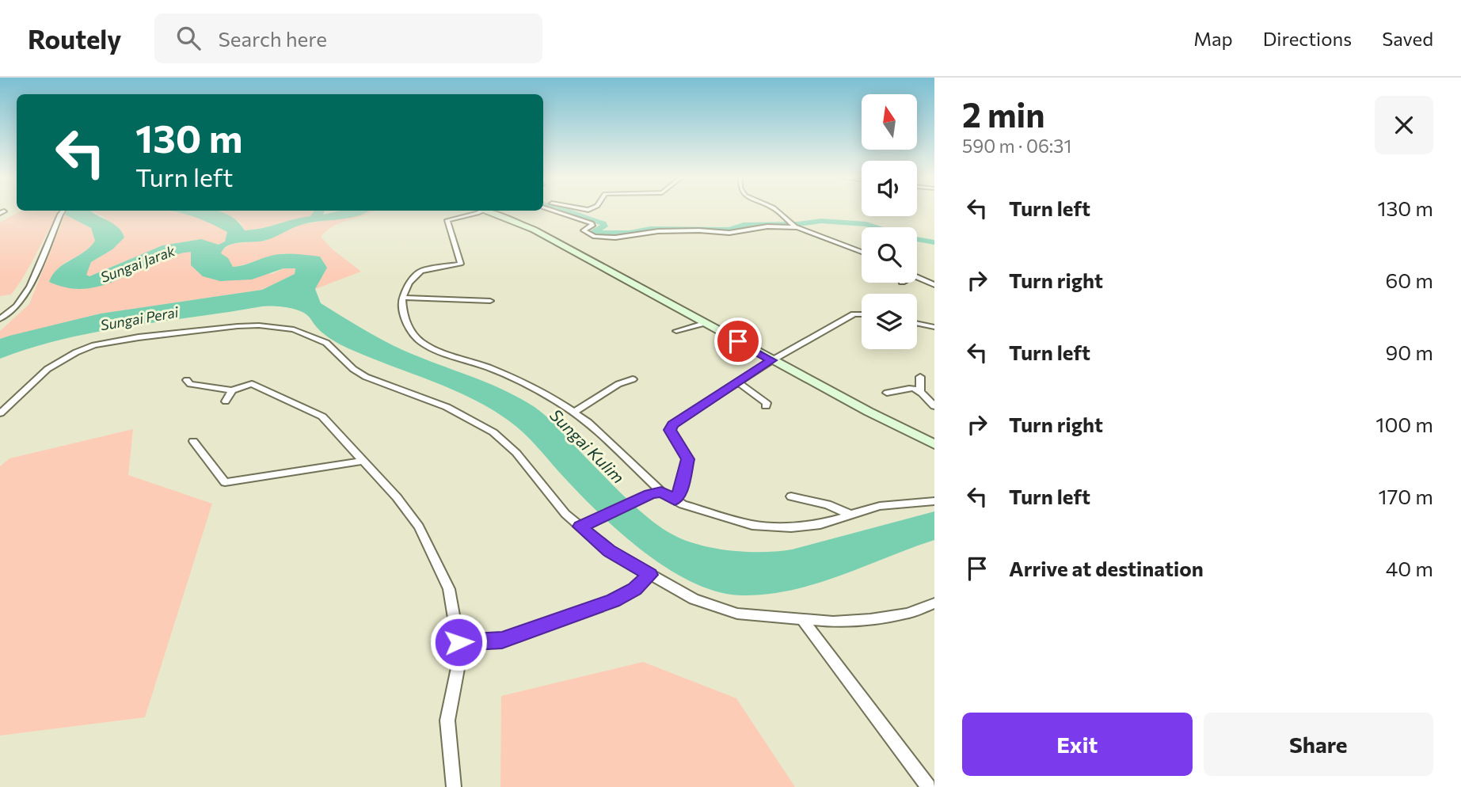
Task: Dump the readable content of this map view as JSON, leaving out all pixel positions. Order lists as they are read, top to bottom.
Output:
{
  "water": ["Sungai Jarak", "Sungai Perai", "Sungai Kulim"],
  "north": "top",
  "page": {
    "header": "Routely",
    "search": "Search here",
    "nav": ["Map", "Directions", "Saved"],
    "heading": ["2 min", "590 m · 06:31"],
    "turn": ["130 m", "Turn left"],
    "list": [
      {
        "name": "Turn left",
        "value": "130 m"
      },
      {
        "name": "Turn right",
        "value": "60 m"
      },
      {
        "name": "Turn left",
        "value": "90 m"
      },
      {
        "name": "Turn right",
        "value": "100 m"
      },
      {
        "name": "Turn left",
        "value": "170 m"
      },
      {
        "name": "Arrive at destination",
        "value": "40 m"
      }
    ],
    "buttons": ["Exit", "Share"]
  }
}
